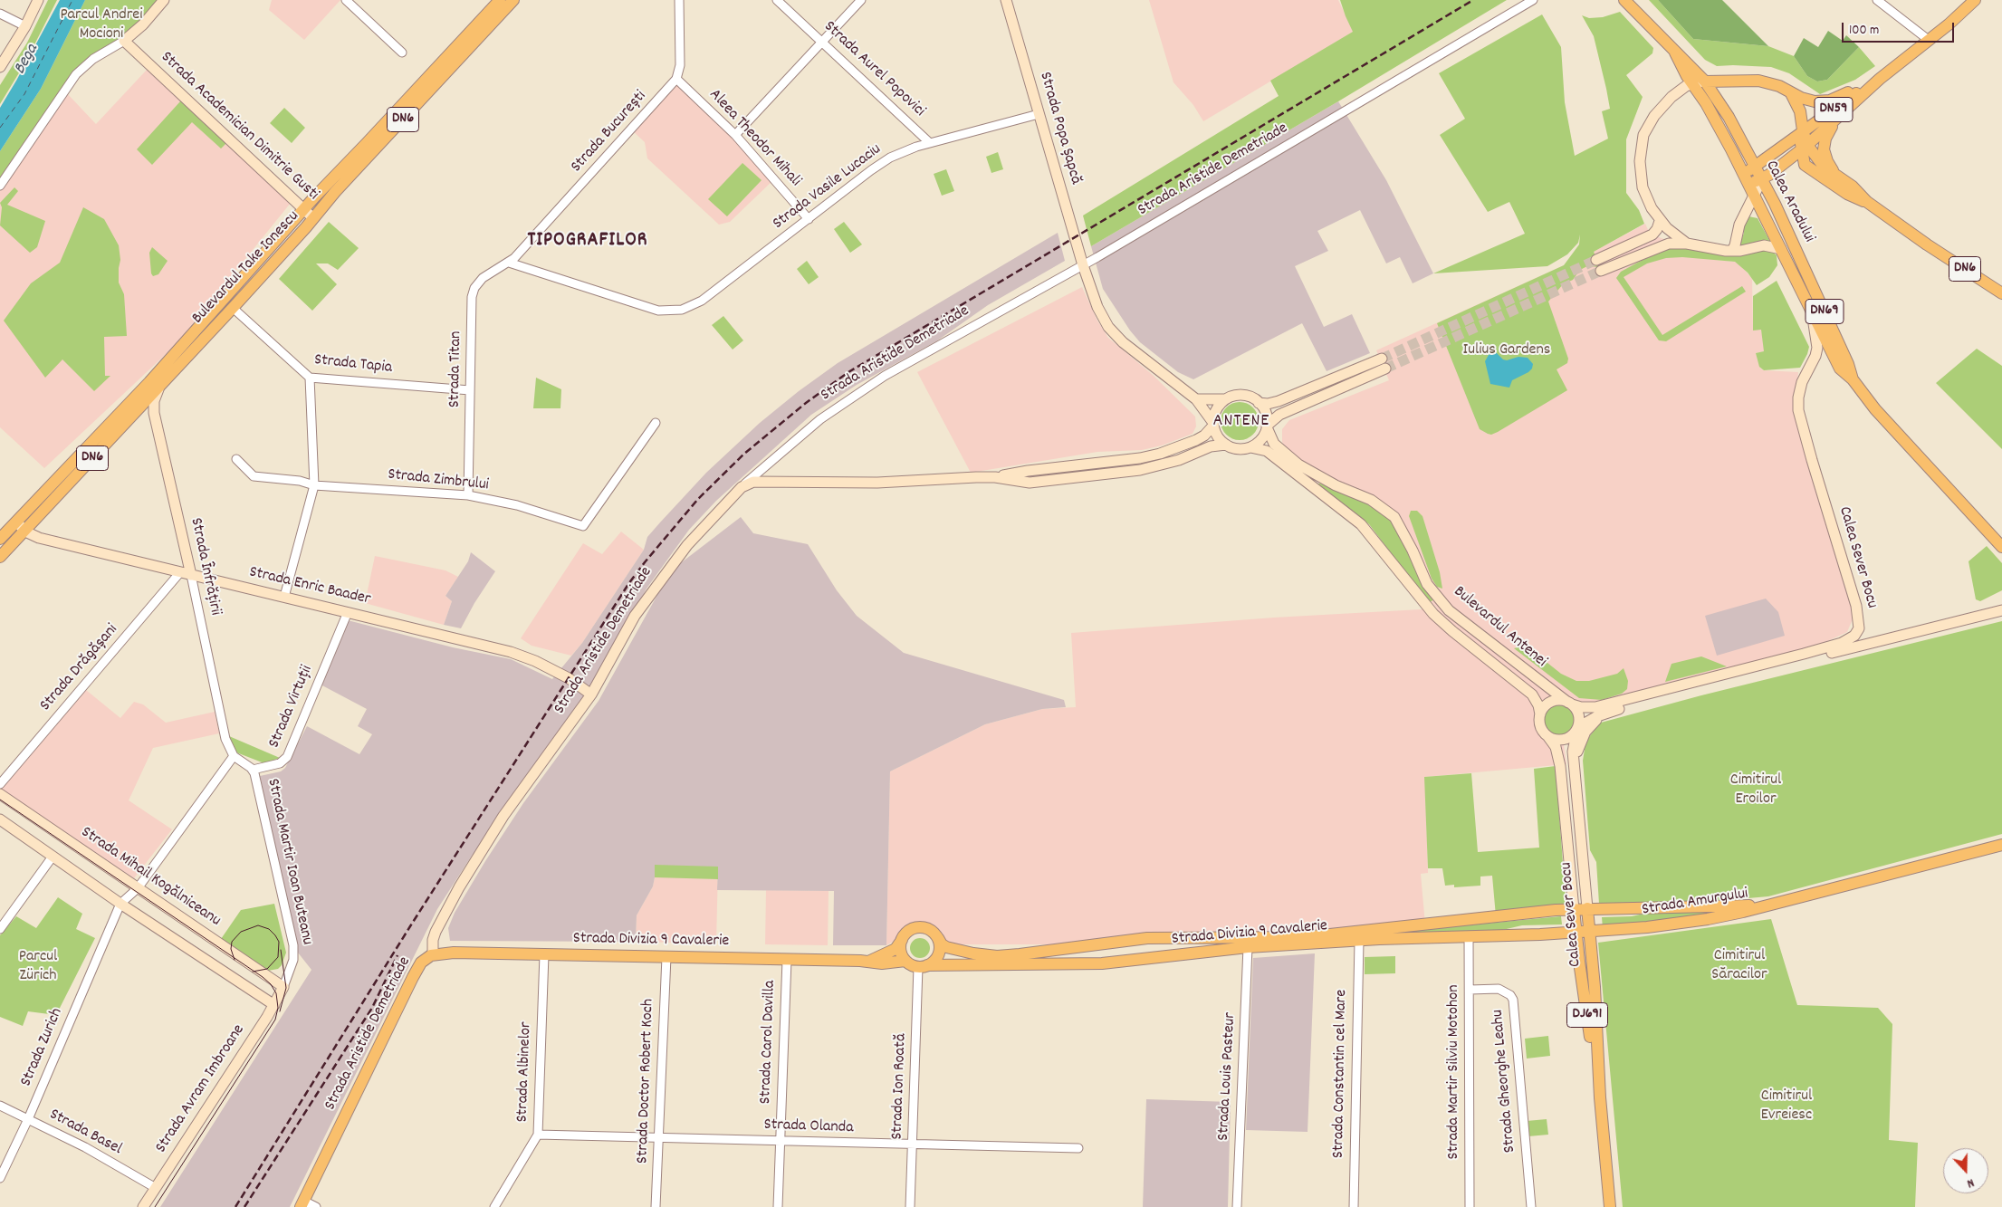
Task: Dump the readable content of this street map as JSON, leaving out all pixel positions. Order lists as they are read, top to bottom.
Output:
{
  "streets": {
    "main road": [
      "DN59",
      "DN6",
      "Strada Aristide Demetriade",
      "Calea Aradului",
      "Bulevardul Take Ionescu",
      "DN69",
      "Calea Sever Bocu",
      "Strada Amurgului",
      "Strada Divizia 9 Cavalerie",
      "DJ691"
    ],
    "street": [
      "Strada Aurel Popovici",
      "Strada Academician Dimitrie Gusti",
      "Strada Popa Șapcă",
      "Strada București",
      "Aleea Theodor Mihali",
      "Strada Vasile Lucaciu",
      "Strada Tapia",
      "Strada Titan",
      "Strada Zimbrului",
      "Strada Înfrățirii",
      "Strada Enric Baader",
      "Bulevardul Antenei",
      "Strada Drăgășani",
      "Strada Virtuții",
      "Strada Martir Ioan Buteanu",
      "Strada Mihail Kogălniceanu",
      "Strada Carol Davilla",
      "Strada Zurich",
      "Strada Albinelor",
      "Strada Martir Silviu Motohon",
      "Strada Constantin cel Mare",
      "Strada Louis Pasteur",
      "Strada Doctor Robert Koch",
      "Strada Gheorghe Leahu",
      "Strada Ion Roată",
      "Strada Avram Imbroane",
      "Strada Olanda",
      "Strada Basel"
    ]
  },
  "crossings": [
    ["Strada Aurel Popovici", "Strada Vasile Lucaciu"],
    ["DN59", "DN6"],
    ["Strada Academician Dimitrie Gusti", "Bulevardul Take Ionescu"],
    ["Strada Popa Șapcă", "Strada Aristide Demetriade"],
    ["Strada Popa Șapcă", "Strada Vasile Lucaciu"],
    ["Strada București", "Aleea Theodor Mihali"],
    ["Strada București", "Strada Vasile Lucaciu"],
    ["Strada București", "Strada Titan"],
    ["Aleea Theodor Mihali", "Strada Vasile Lucaciu"],
    ["Strada Aristide Demetriade", "Strada Enric Baader"],
    ["Strada Aristide Demetriade", "Strada Divizia 9 Cavalerie"],
    ["Strada Vasile Lucaciu", "Strada Titan"],
    ["Calea Aradului", "Calea Sever Bocu"],
    ["Bulevardul Take Ionescu", "Strada Tapia"],
    ["Bulevardul Take Ionescu", "Strada Înfrățirii"],
    ["Bulevardul Take Ionescu", "Strada Enric Baader"],
    ["Strada Tapia", "Strada Titan"],
    ["Strada Titan", "Strada Zimbrului"],
    ["Calea Sever Bocu", "Bulevardul Antenei"],
    ["Calea Sever Bocu", "Strada Amurgului"],
    ["Calea Sever Bocu", "Strada Divizia 9 Cavalerie"],
    ["Calea Sever Bocu", "DJ691"],
    ["Strada Înfrățirii", "Strada Enric Baader"],
    ["Strada Înfrățirii", "Strada Drăgășani"],
    ["Strada Enric Baader", "Strada Drăgășani"],
    ["Strada Enric Baader", "Strada Virtuții"],
    ["Bulevardul Antenei", "DJ691"],
    ["Strada Virtuții", "Strada Martir Ioan Buteanu"],
    ["Strada Martir Ioan Buteanu", "Strada Mihail Kogălniceanu"],
    ["Strada Martir Ioan Buteanu", "Strada Avram Imbroane"],
    ["Strada Mihail Kogălniceanu", "Strada Avram Imbroane"],
    ["Strada Amurgului", "Strada Divizia 9 Cavalerie"],
    ["Strada Divizia 9 Cavalerie", "Strada Carol Davilla"],
    ["Strada Divizia 9 Cavalerie", "Strada Albinelor"],
    ["Strada Divizia 9 Cavalerie", "Strada Martir Silviu Motohon"],
    ["Strada Divizia 9 Cavalerie", "Strada Constantin cel Mare"],
    ["Strada Divizia 9 Cavalerie", "Strada Louis Pasteur"],
    ["Strada Divizia 9 Cavalerie", "Strada Doctor Robert Koch"],
    ["Strada Divizia 9 Cavalerie", "Strada Ion Roată"],
    ["Strada Carol Davilla", "Strada Olanda"],
    ["Strada Zurich", "Strada Basel"],
    ["Strada Albinelor", "Strada Olanda"],
    ["Strada Martir Silviu Motohon", "Strada Gheorghe Leahu"],
    ["Strada Doctor Robert Koch", "Strada Olanda"],
    ["Strada Ion Roată", "Strada Olanda"],
    ["Strada Avram Imbroane", "Strada Basel"]
  ],
  "districts": ["TIPOGRAFILOR", "ANTENE"],
  "water": ["Bega"],
  "parks": [
    "Parcul Andrei Mocioni",
    "Iulius Gardens",
    "Cimitirul Eroilor",
    "Cimitirul Săracilor",
    "Parcul Zürich",
    "Cimitirul Evreiesc"
  ],
  "scale_bar": "100 m",
  "north": "bottom"
}
